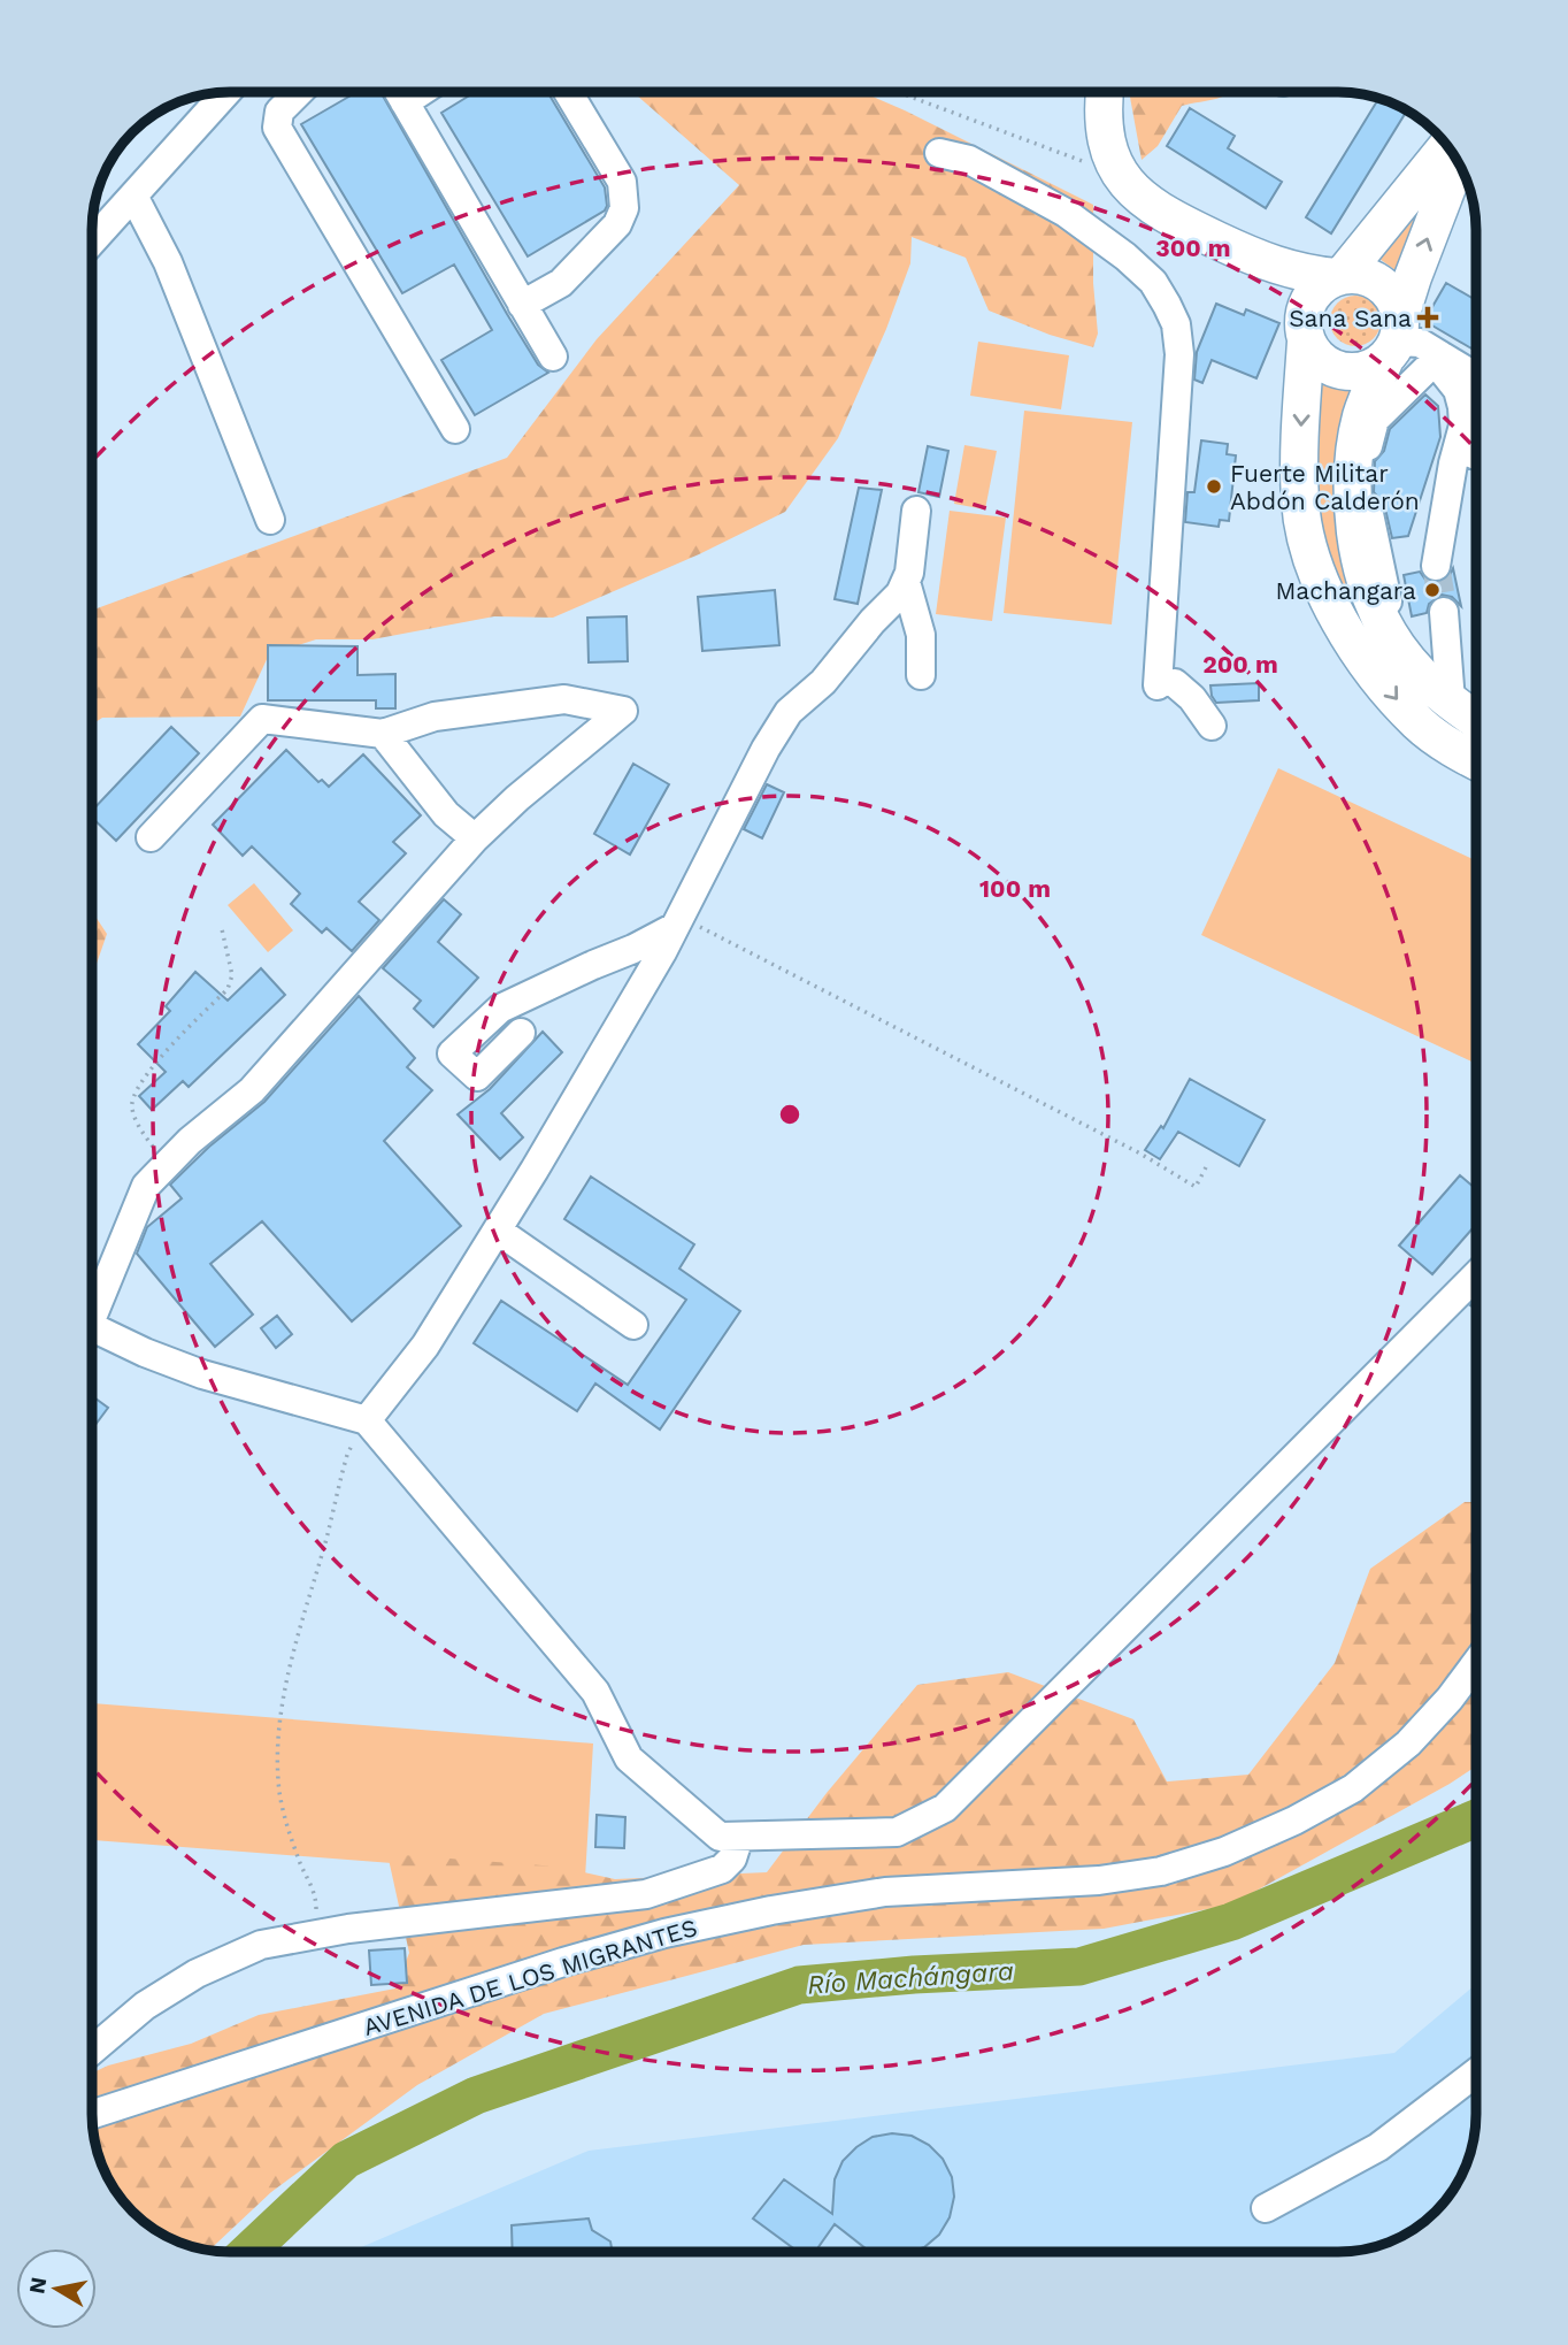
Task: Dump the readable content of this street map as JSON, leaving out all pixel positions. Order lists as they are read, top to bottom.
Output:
{
  "streets": {
    "street": ["AVENIDA DE LOS MIGRANTES"]
  },
  "water": ["Río Machángara"],
  "places": {
    "health": ["Sana Sana"],
    "other": ["Fuerte Militar Abdón Calderón", "Machangara"]
  },
  "north": "left",
  "rings": ["300 m", "200 m", "100 m"]
}
